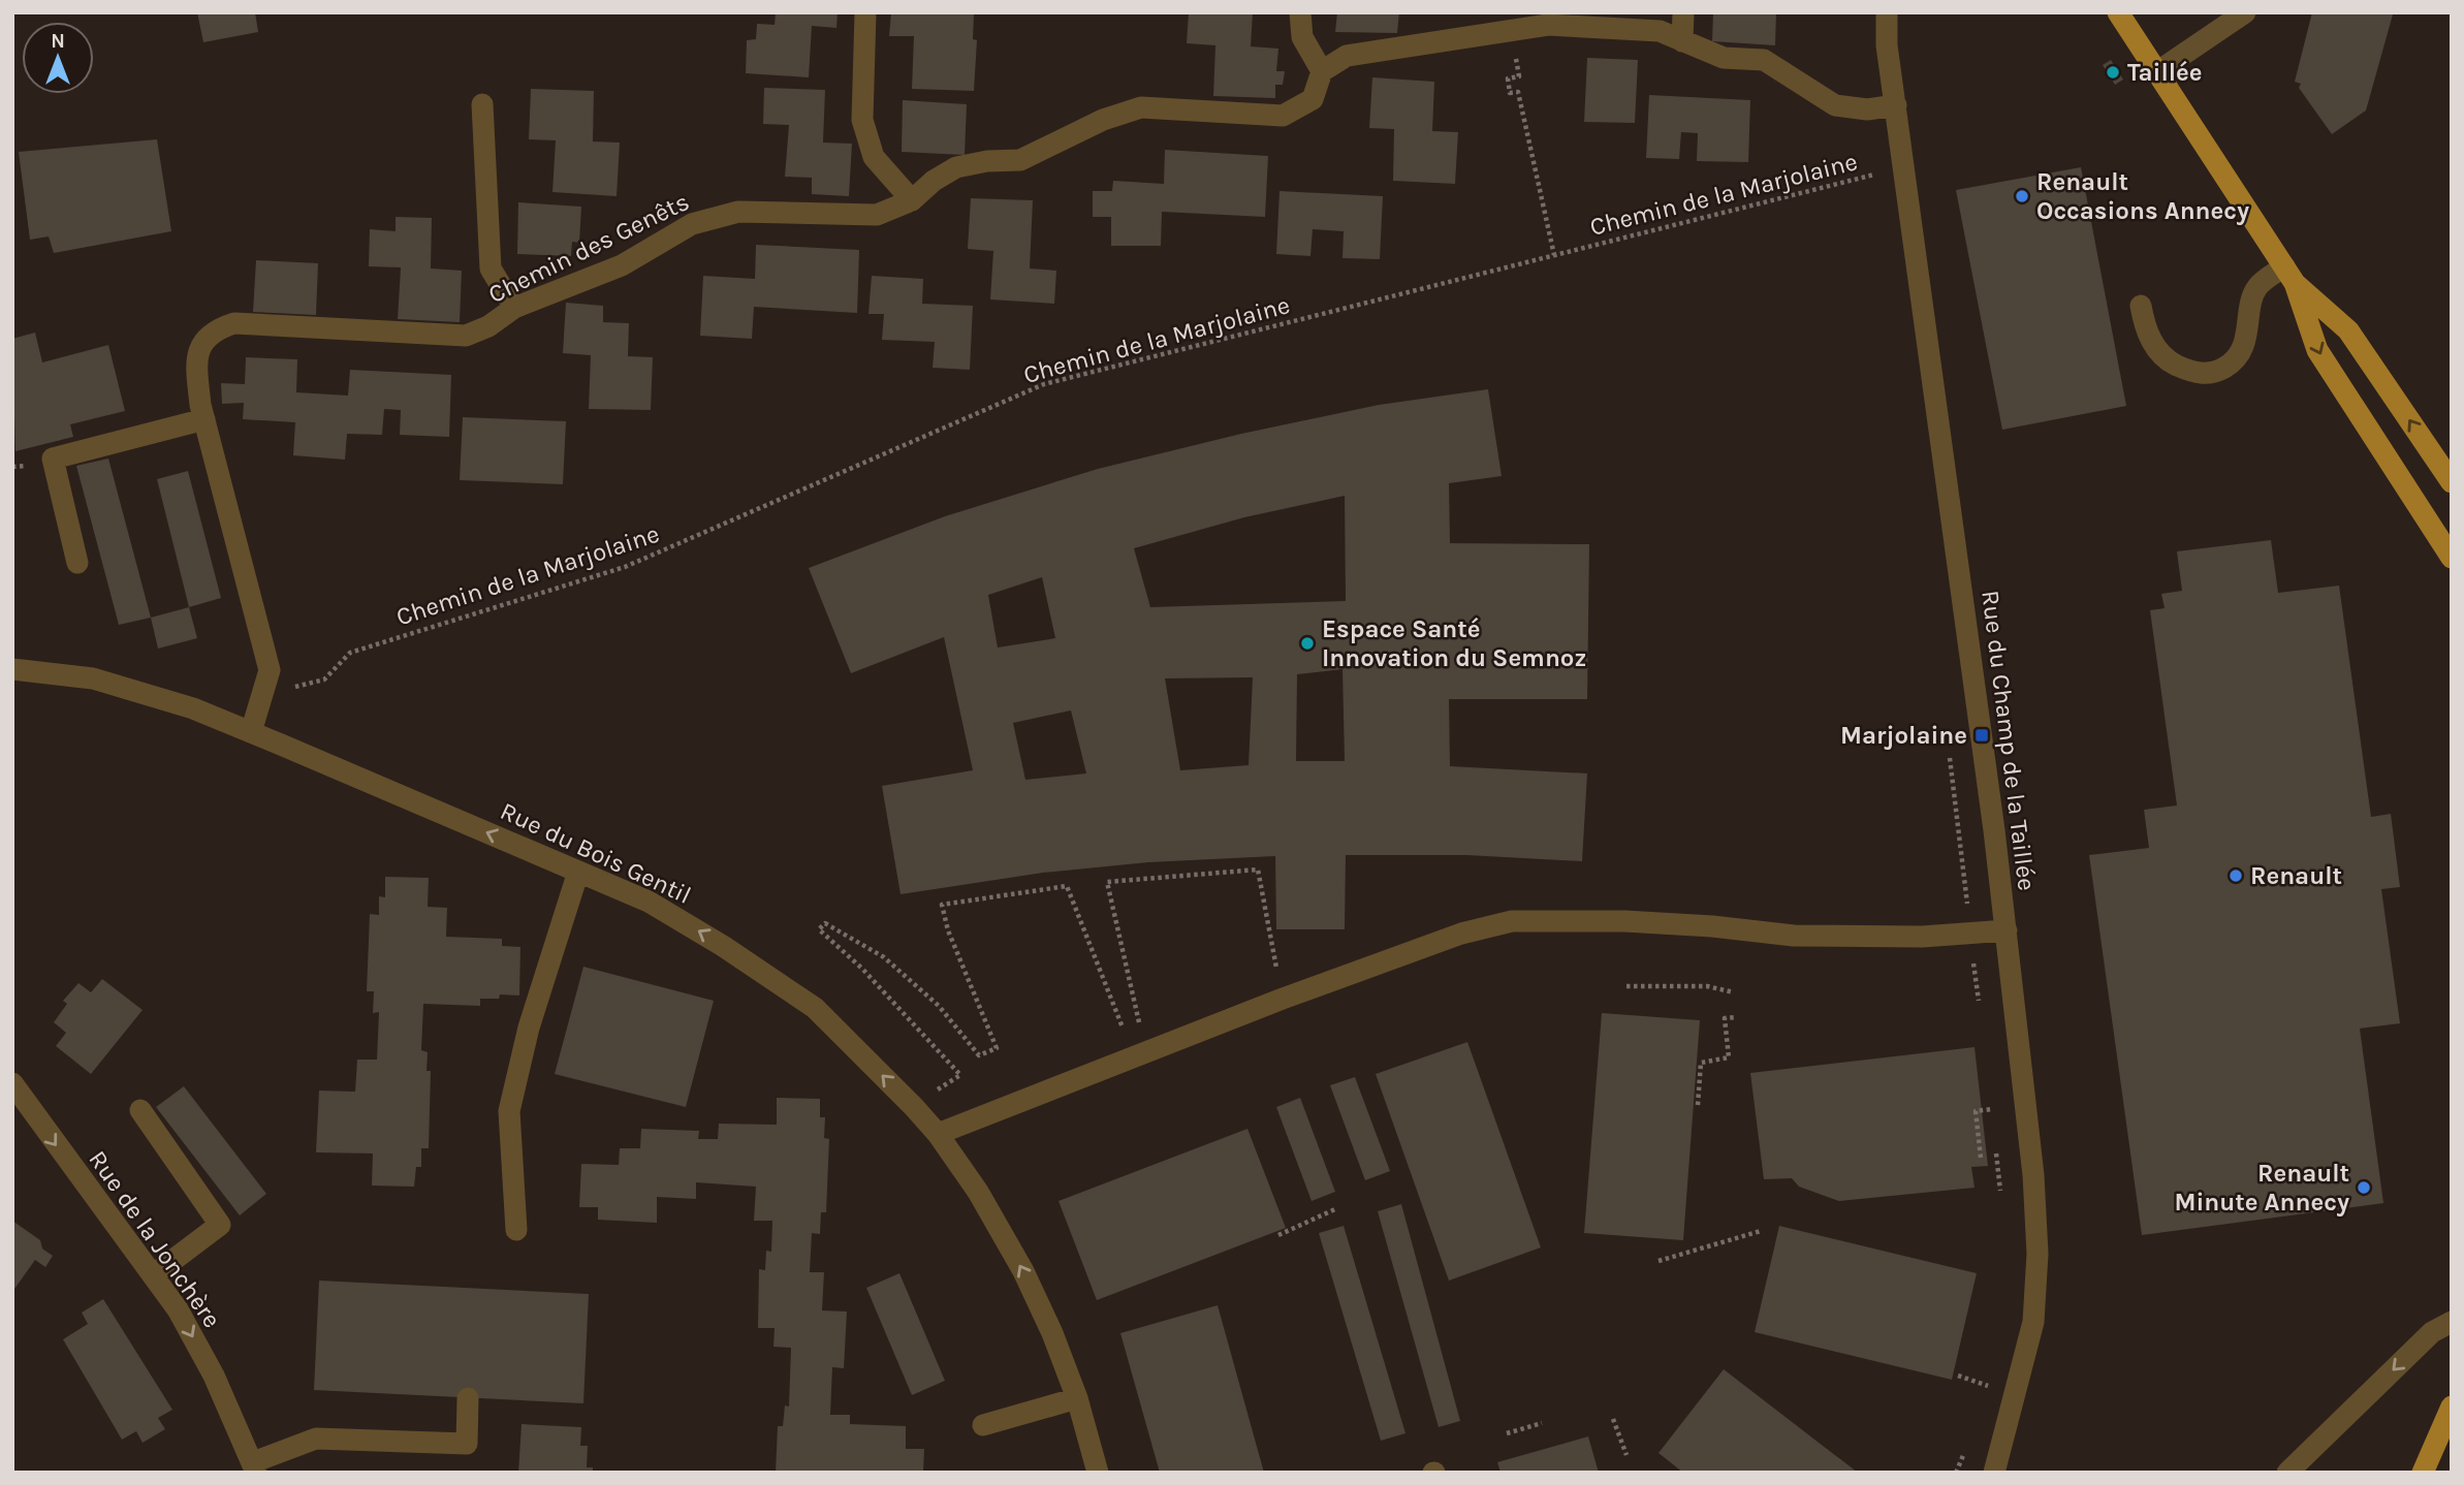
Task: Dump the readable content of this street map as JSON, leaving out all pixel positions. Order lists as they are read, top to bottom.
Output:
{
  "streets": {
    "street": [
      "Chemin des Genêts",
      "Rue du Champ de la Taillée",
      "Rue du Bois Gentil",
      "Rue de la Jonchère"
    ],
    "path": ["Chemin de la Marjolaine"]
  },
  "crossings": [
    ["Chemin de la Marjolaine", "Rue du Champ de la Taillée"],
    ["Chemin des Genêts", "Rue du Bois Gentil"]
  ],
  "one_way": ["Rue du Bois Gentil", "Rue de la Jonchère"],
  "places": {
    "other": [
      "Taillée",
      "Renault Occasions Annecy",
      "Espace Santé Innovation du Semnoz",
      "Renault",
      "Renault Minute Annecy"
    ],
    "transit": ["Marjolaine"]
  },
  "north": "top"
}
